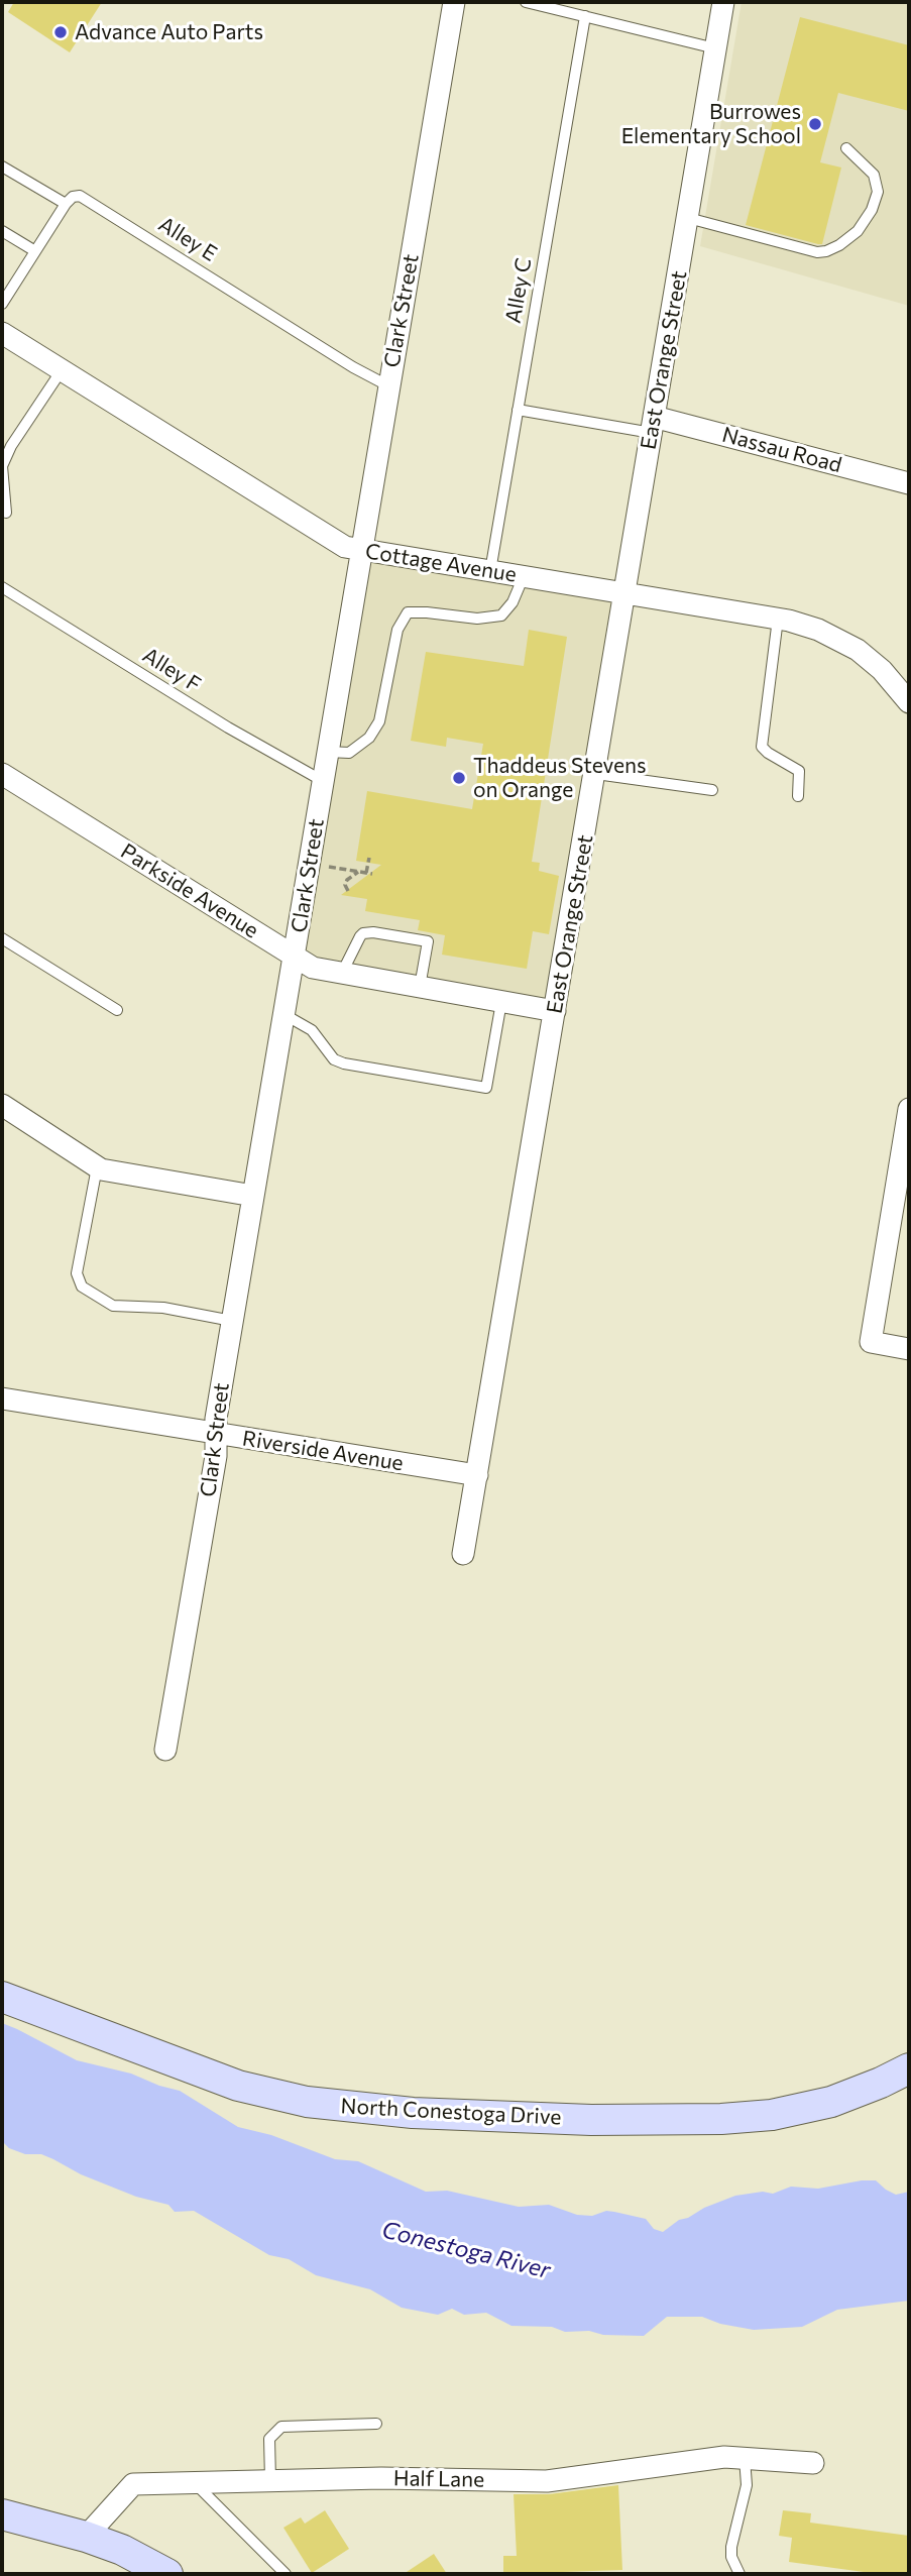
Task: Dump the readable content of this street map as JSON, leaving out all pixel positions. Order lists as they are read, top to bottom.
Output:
{
  "streets": {
    "street": [
      "Clark Street",
      "East Orange Street",
      "Nassau Road",
      "Cottage Avenue",
      "Parkside Avenue",
      "Riverside Avenue",
      "North Conestoga Drive",
      "Half Lane"
    ],
    "lane": ["Alley E", "Alley C", "Alley F"]
  },
  "crossings": [
    ["Alley E", "Clark Street"],
    ["Alley C", "Cottage Avenue"],
    ["Clark Street", "Cottage Avenue"],
    ["Clark Street", "Alley F"],
    ["Clark Street", "Parkside Avenue"],
    ["Clark Street", "Riverside Avenue"],
    ["East Orange Street", "Nassau Road"],
    ["East Orange Street", "Cottage Avenue"],
    ["East Orange Street", "Parkside Avenue"],
    ["East Orange Street", "Riverside Avenue"]
  ],
  "water": ["Conestoga River"],
  "places": ["Advance Auto Parts", "Burrowes Elementary School", "Thaddeus Stevens on Orange"]
}
